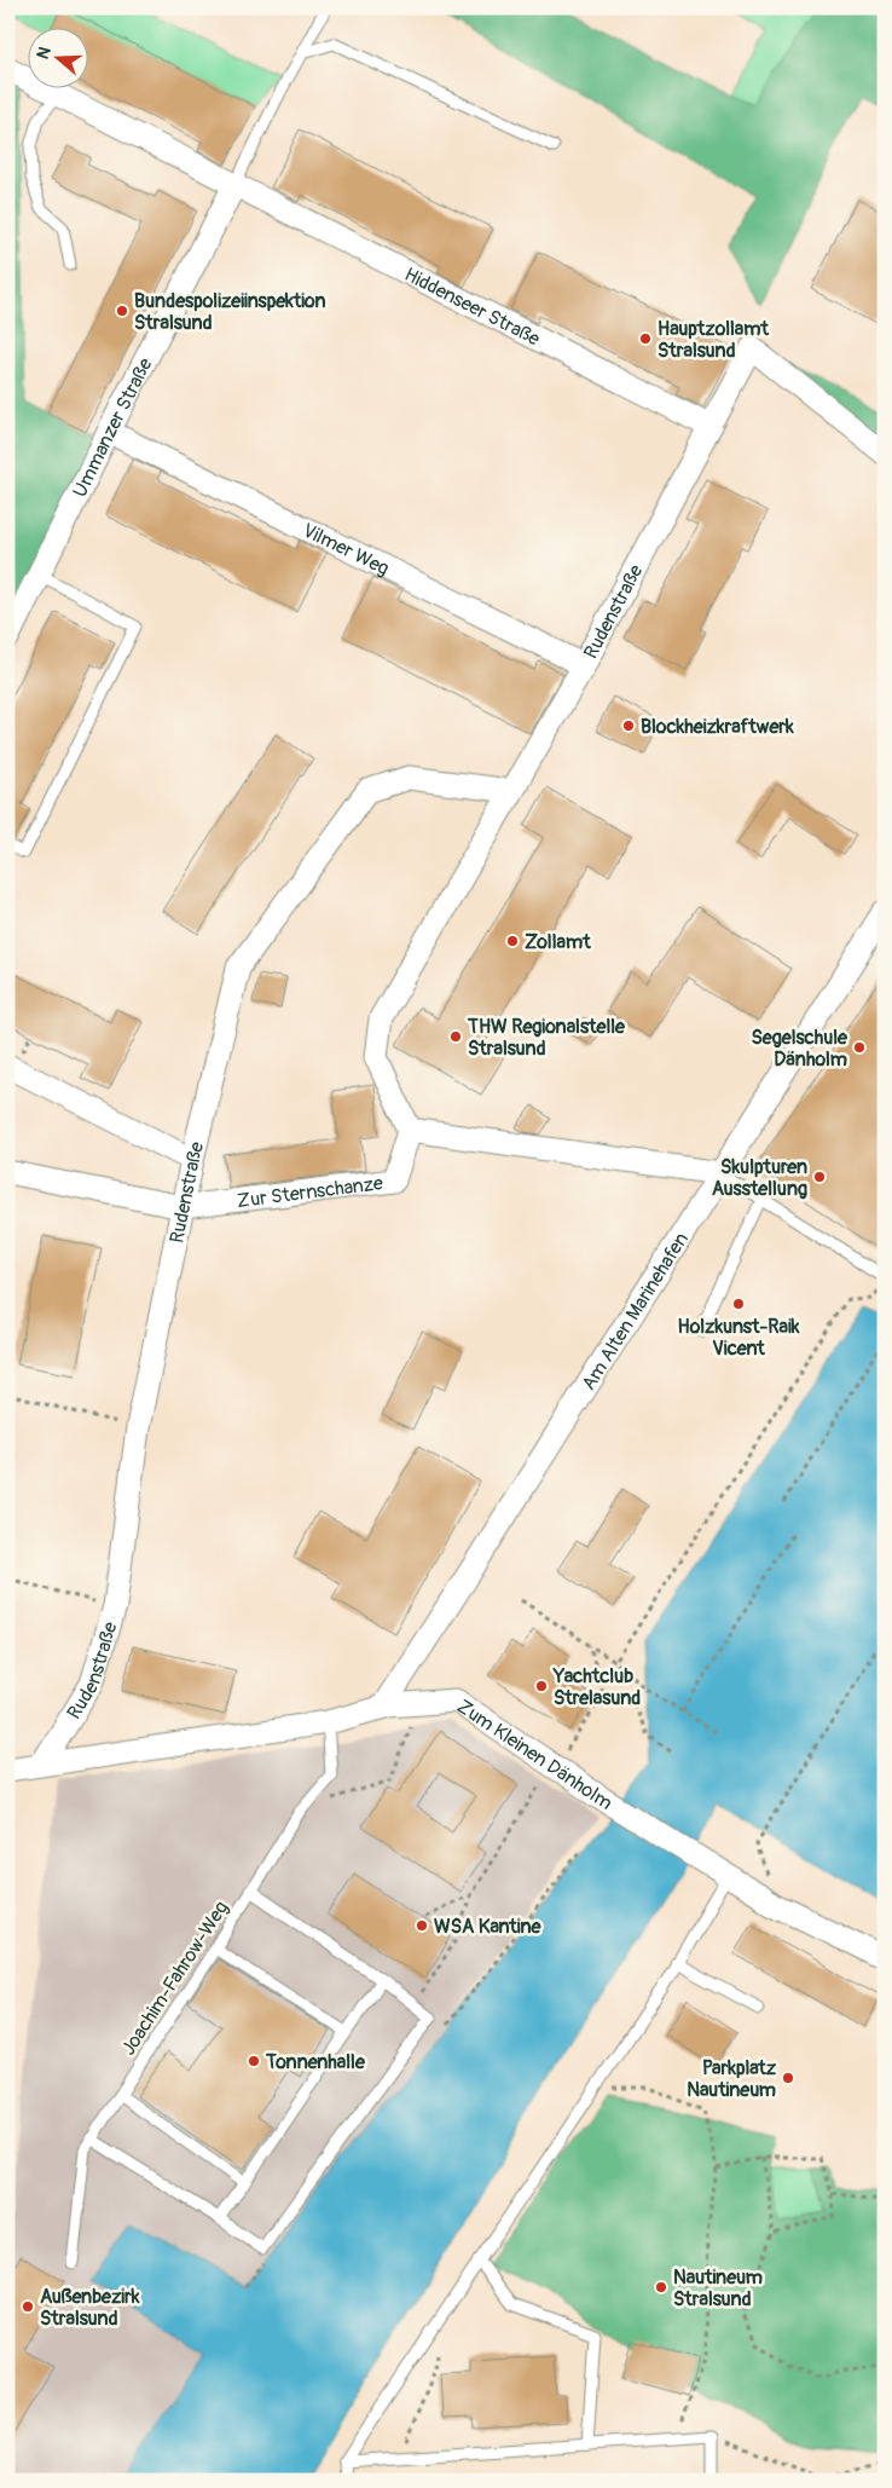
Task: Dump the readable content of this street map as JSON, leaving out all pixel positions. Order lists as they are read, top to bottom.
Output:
{
  "streets": {
    "street": [
      "Hiddenseer Straße",
      "Ummanzer Straße",
      "Vilmer Weg",
      "Rudenstraße",
      "Zur Sternschanze",
      "Am Alten Marinehafen",
      "Zum Kleinen Dänholm"
    ],
    "lane": ["Joachim-Fahrow-Weg"]
  },
  "crossings": [
    ["Hiddenseer Straße", "Ummanzer Straße"],
    ["Hiddenseer Straße", "Rudenstraße"],
    ["Ummanzer Straße", "Vilmer Weg"],
    ["Vilmer Weg", "Rudenstraße"],
    ["Rudenstraße", "Zur Sternschanze"],
    ["Rudenstraße", "Zum Kleinen Dänholm"],
    ["Am Alten Marinehafen", "Zum Kleinen Dänholm"],
    ["Zum Kleinen Dänholm", "Joachim-Fahrow-Weg"]
  ],
  "places": [
    "Bundespolizeiinspektion Stralsund",
    "Hauptzollamt Stralsund",
    "Blockheizkraftwerk",
    "Zollamt",
    "THW Regionalstelle Stralsund",
    "Segelschule Dänholm",
    "Skulpturen Ausstellung",
    "Holzkunst-Raik Vicent",
    "Yachtclub Strelasund",
    "WSA Kantine",
    "Tonnenhalle",
    "Parkplatz Nautineum",
    "Nautineum Stralsund",
    "Außenbezirk Stralsund"
  ],
  "north": "left"
}
